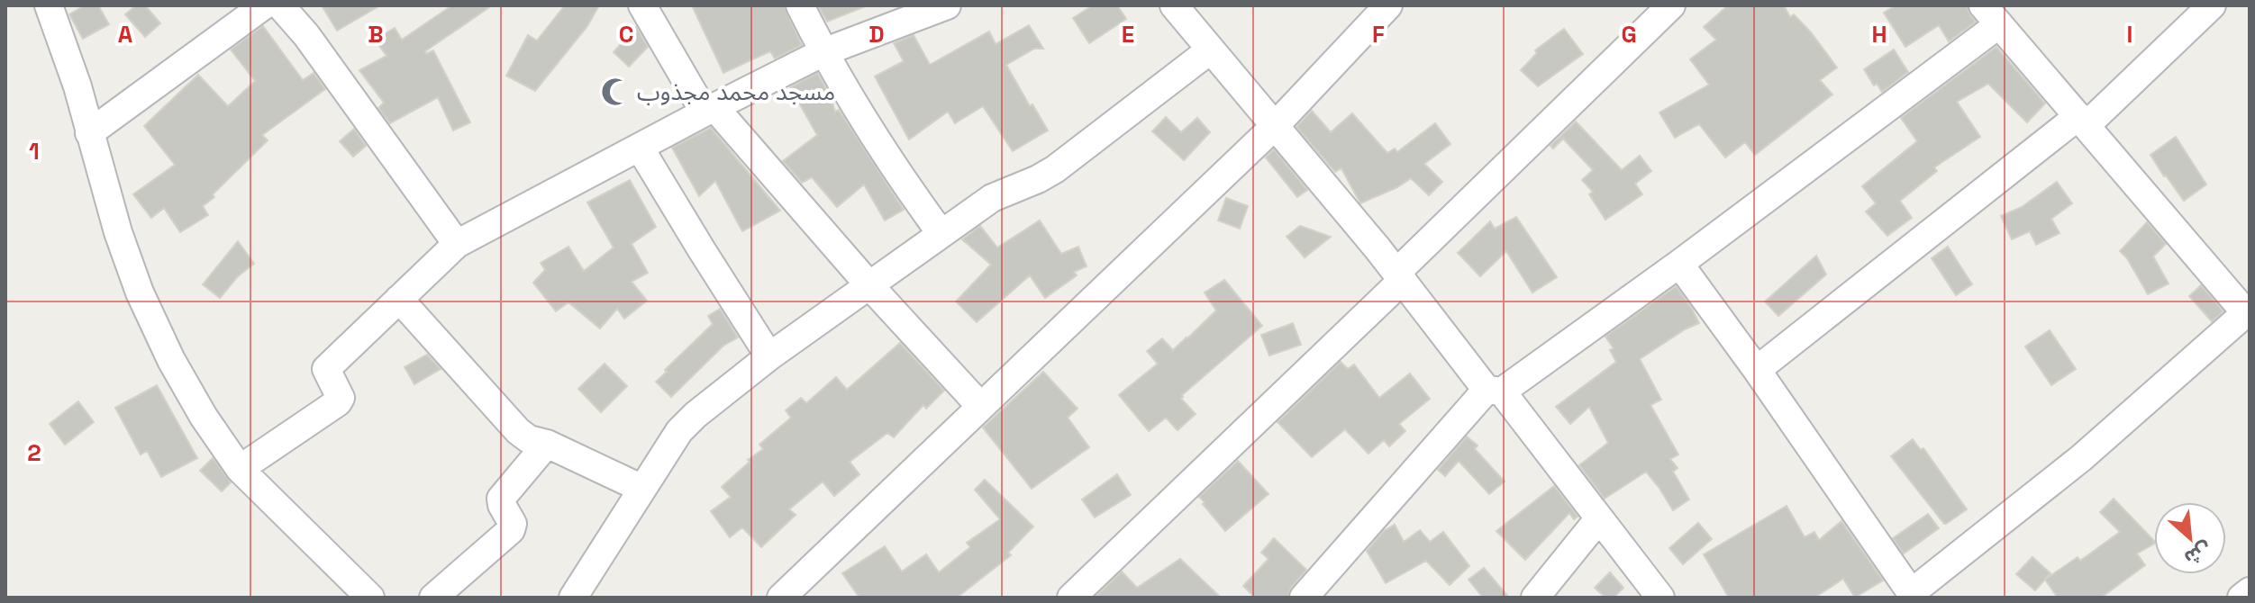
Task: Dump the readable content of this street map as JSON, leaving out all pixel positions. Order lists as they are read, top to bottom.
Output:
{
  "places": {
    "mosque": ["مسجد محمد مجذوب"]
  },
  "north": "bottom right",
  "grid": {
    "columns": [
      "A",
      "B",
      "C",
      "D",
      "E",
      "F",
      "G",
      "H",
      "I"
    ],
    "rows": ["1", "2"]
  }
}
